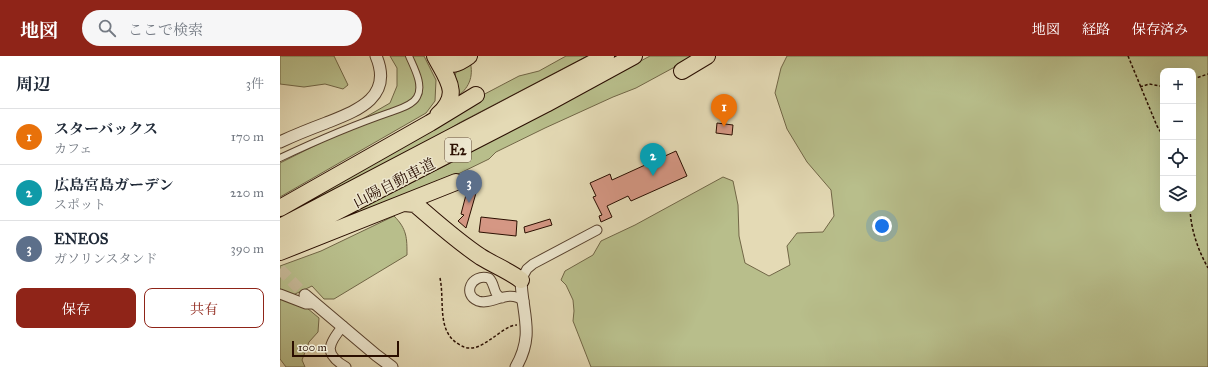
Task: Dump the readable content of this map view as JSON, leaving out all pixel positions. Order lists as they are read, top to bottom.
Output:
{
  "streets": {
    "highway": ["E2", "山陽自動車道"]
  },
  "scale_bar": "100 m",
  "page": {
    "header": "地図",
    "search": "ここで検索",
    "nav": ["地図", "経路", "保存済み"],
    "heading": ["周辺", "3件"],
    "map_buttons": ["+", "−"],
    "pins": ["1", "2", "3"],
    "list": [
      {
        "mark": "1",
        "name": "スターバックス",
        "note": "カフェ",
        "value": "170 m"
      },
      {
        "mark": "2",
        "name": "広島宮島ガーデン",
        "note": "スポット",
        "value": "220 m"
      },
      {
        "mark": "3",
        "name": "ENEOS",
        "note": "ガソリンスタンド",
        "value": "390 m"
      }
    ],
    "buttons": ["保存", "共有"],
    "scale": "100 m"
  }
}
